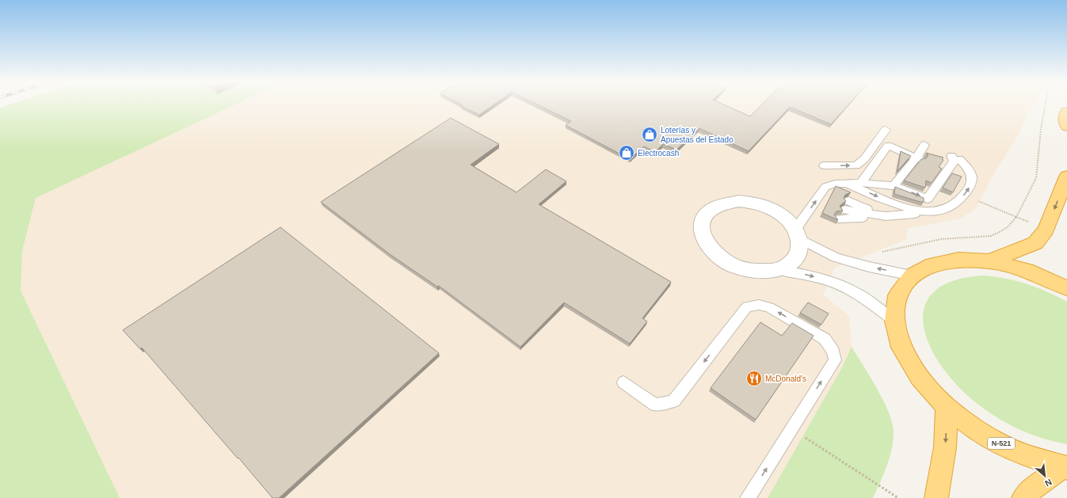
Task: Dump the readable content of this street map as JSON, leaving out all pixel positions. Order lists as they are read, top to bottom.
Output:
{
  "streets": {
    "highway": ["N-521"]
  },
  "places": {
    "shop": ["Loterías y Apuestas del Estado", "Electrocash"],
    "restaurant": ["McDonald's"]
  },
  "north": "bottom right"
}
